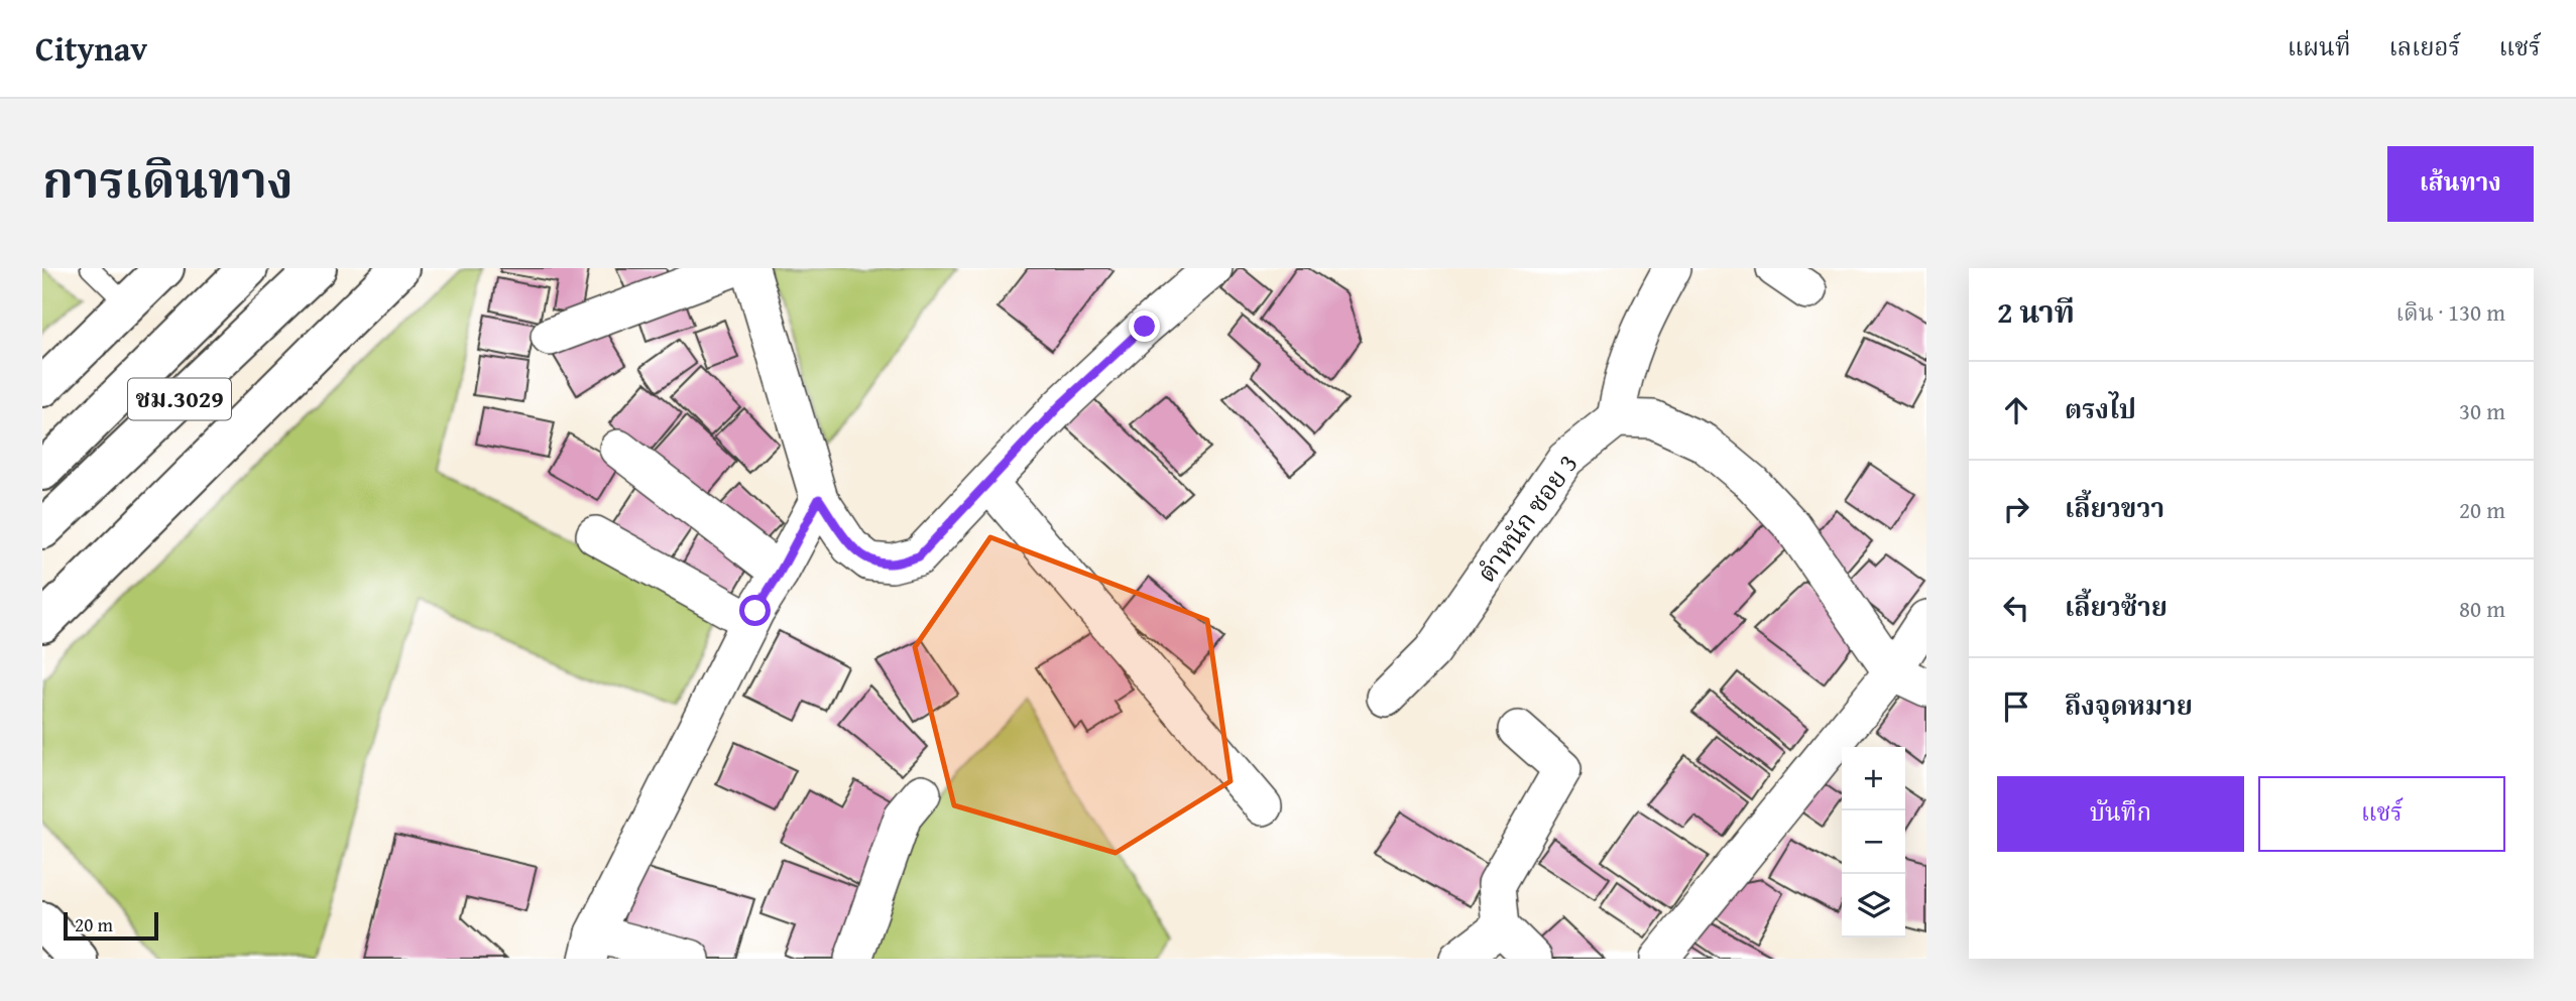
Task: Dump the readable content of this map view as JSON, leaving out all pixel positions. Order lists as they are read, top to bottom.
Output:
{
  "streets": {
    "main road": ["ชม.3029"],
    "street": ["ตำหนัก ซอย 3"]
  },
  "scale_bar": "20 m",
  "page": {
    "header": "Citynav",
    "nav": ["แผนที่", "เลเยอร์", "แชร์"],
    "title": "การเดินทาง",
    "buttons": [
      "เส้นทาง",
      ["บันทึก", "แชร์"]
    ],
    "heading": ["2 นาที", "เดิน · 130 m"],
    "list": [
      ["ตรงไป", "30 m"],
      ["เลี้ยวขวา", "20 m"],
      ["เลี้ยวซ้าย", "80 m"],
      "ถึงจุดหมาย"
    ],
    "map_buttons": ["+", "−"],
    "scale": "20 m"
  }
}
